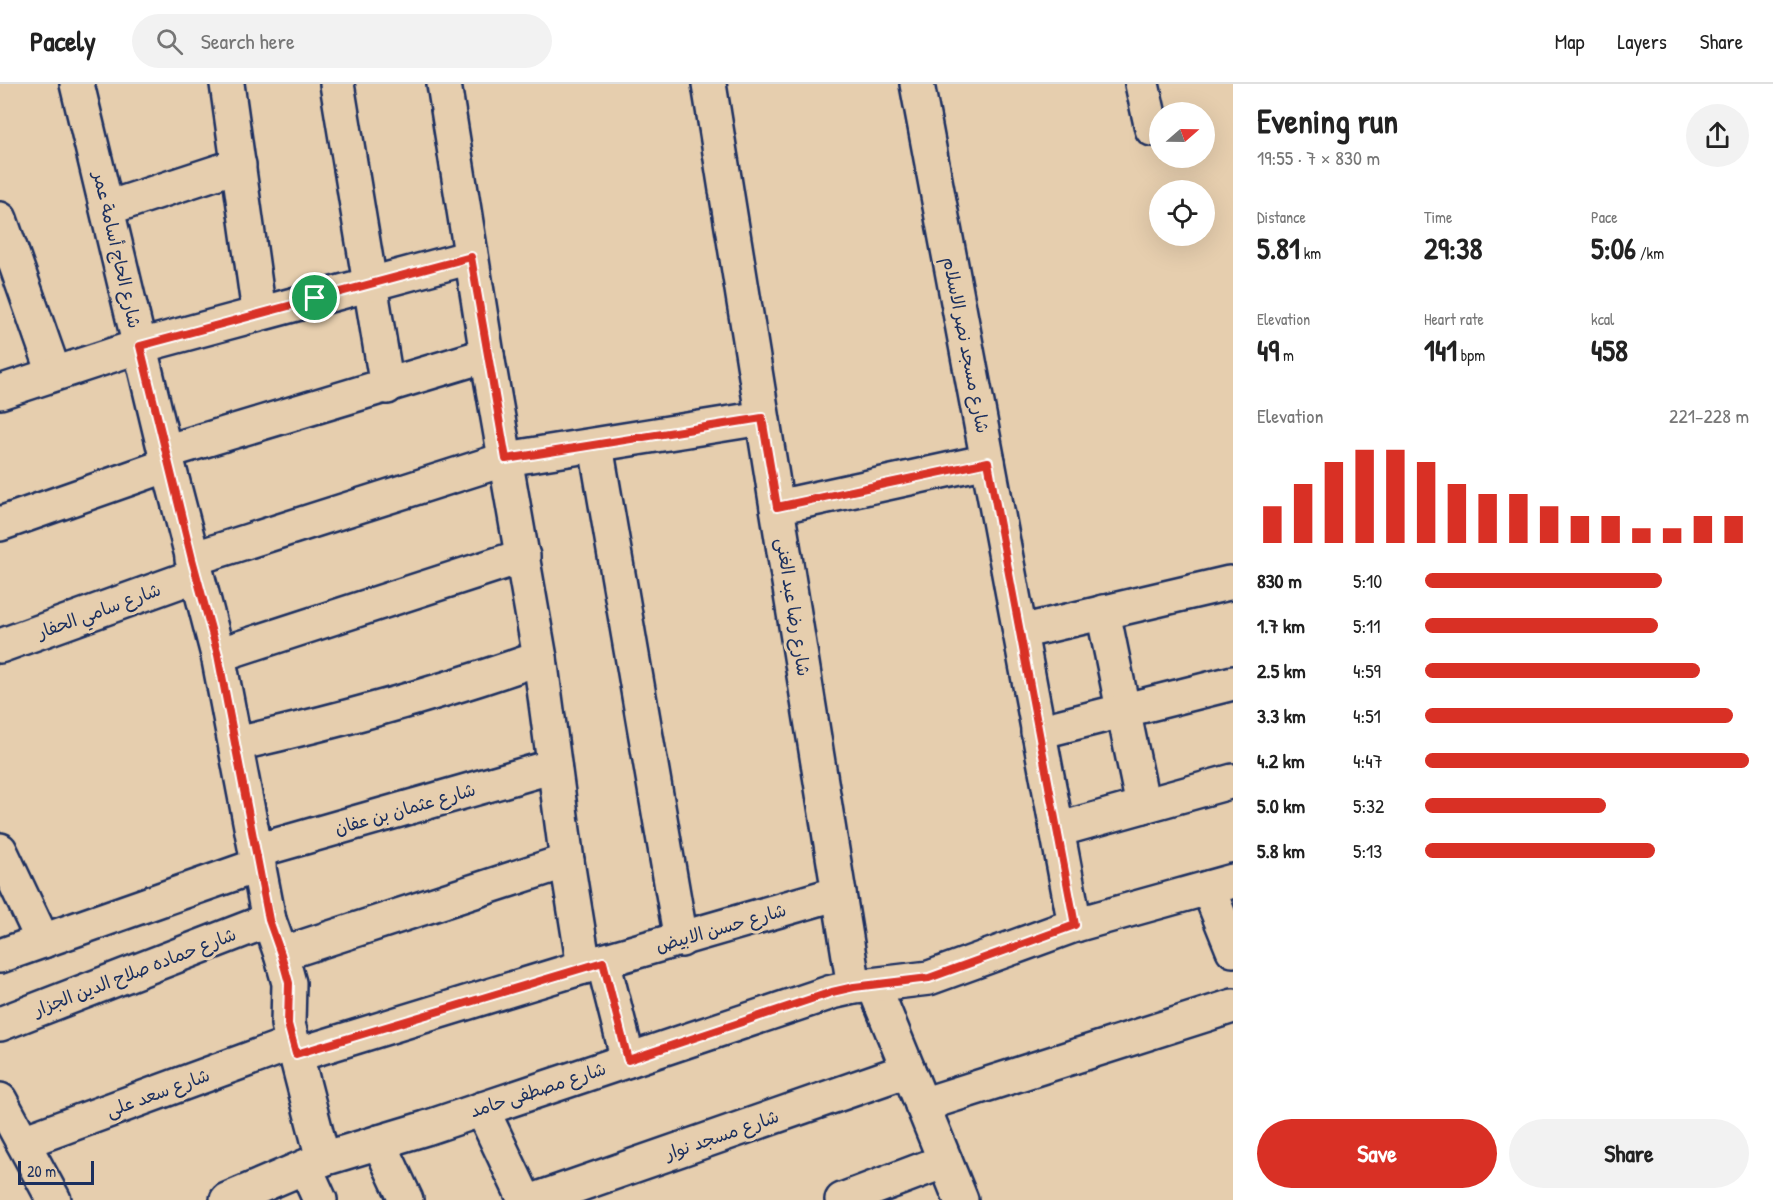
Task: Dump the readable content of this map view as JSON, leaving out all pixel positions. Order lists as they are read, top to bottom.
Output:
{
  "streets": {
    "street": [
      "شارع الحاج أسامة عمر",
      "شارع مسجد نصر الاسلام",
      "شارع رضا عبد الغنى",
      "شارع سامي الحفار",
      "شارع عثمان بن عفان",
      "شارع حسن الابيض",
      "شارع حماده صلاح الدين الجزار",
      "شارع مصطفى حامد",
      "شارع سعد على",
      "شارع مسجد نوار"
    ]
  },
  "crossings": [
    ["شارع الحاج أسامة عمر", "شارع سامي الحفار"],
    ["شارع الحاج أسامة عمر", "شارع عثمان بن عفان"],
    ["شارع الحاج أسامة عمر", "شارع حسن الابيض"],
    ["شارع الحاج أسامة عمر", "شارع حماده صلاح الدين الجزار"],
    ["شارع الحاج أسامة عمر", "شارع مصطفى حامد"],
    ["شارع الحاج أسامة عمر", "شارع سعد على"],
    ["شارع مسجد نصر الاسلام", "شارع مصطفى حامد"],
    ["شارع رضا عبد الغنى", "شارع سامي الحفار"],
    ["شارع رضا عبد الغنى", "شارع حسن الابيض"],
    ["شارع رضا عبد الغنى", "شارع مصطفى حامد"],
    ["شارع رضا عبد الغنى", "شارع مسجد نوار"],
    ["شارع حسن الابيض", "شارع سعد على"]
  ],
  "scale_bar": "20 m",
  "north": "right",
  "page": {
    "header": "Pacely",
    "search": "Search here",
    "nav": ["Map", "Layers", "Share"],
    "heading": ["Evening run", "19:55 · 7 × 830 m"],
    "stats": [
      ["Distance", "5.81 km"],
      ["Time", "29:38"],
      ["Pace", "5:06 /km"],
      ["Elevation", "49 m"],
      ["Heart rate", "141 bpm"],
      ["kcal", "458"]
    ],
    "chart": ["Elevation", "221–228 m"],
    "list": [
      {
        "name": "830 m",
        "note": "5:10"
      },
      {
        "name": "1.7 km",
        "note": "5:11"
      },
      {
        "name": "2.5 km",
        "note": "4:59"
      },
      {
        "name": "3.3 km",
        "note": "4:51"
      },
      {
        "name": "4.2 km",
        "note": "4:47"
      },
      {
        "name": "5.0 km",
        "note": "5:32"
      },
      {
        "name": "5.8 km",
        "note": "5:13"
      }
    ],
    "buttons": ["Save", "Share"],
    "scale": "20 m"
  }
}
